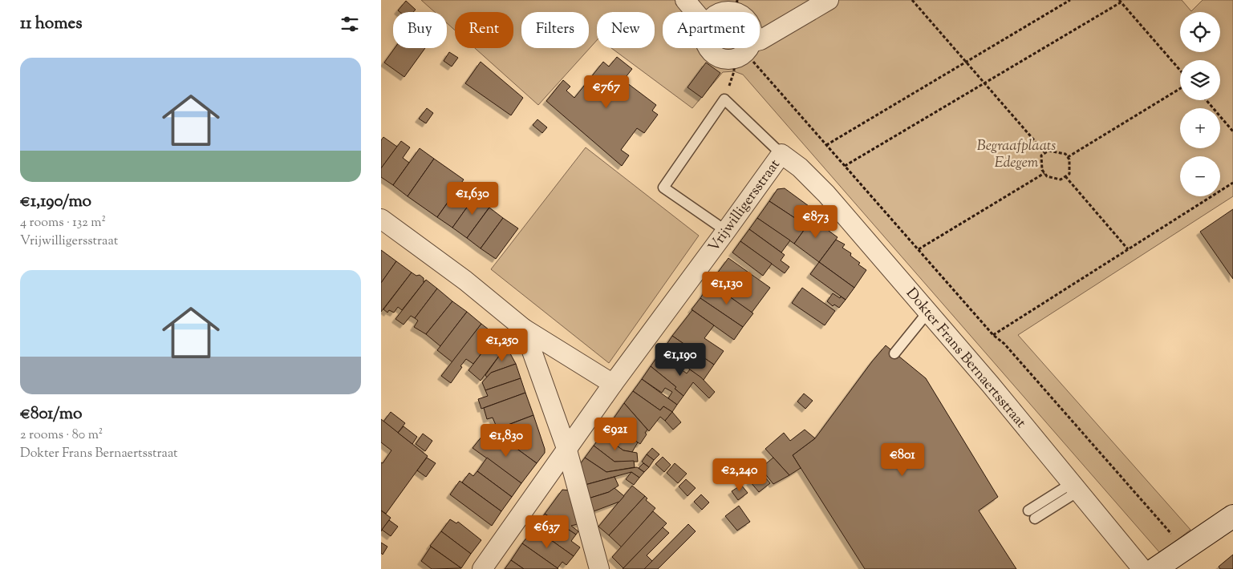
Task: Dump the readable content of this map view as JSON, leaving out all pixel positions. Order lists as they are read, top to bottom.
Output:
{
  "streets": {
    "street": ["Vrijwilligersstraat", "Dokter Frans Bernaertsstraat"]
  },
  "crossings": [
    ["Vrijwilligersstraat", "Dokter Frans Bernaertsstraat"]
  ],
  "parks": ["Begraafplaats Edegem"],
  "page": {
    "heading": "11 homes",
    "map_buttons": ["+", "−"],
    "chip": [
      "Buy",
      "Rent",
      "Filters",
      "New",
      "Apartment"
    ],
    "list": [
      {
        "name": "€1,190/mo",
        "note": "4 rooms · 132 m² · Vrijwilligersstraat"
      },
      {
        "name": "€801/mo",
        "note": "2 rooms · 80 m² · Dokter Frans Bernaertsstraat"
      }
    ],
    "price": [
      "€767",
      "€1,630",
      "€873",
      "€1,130",
      "€1,250",
      "€1,190",
      "€921",
      "€1,830",
      "€801",
      "€2,240",
      "€637"
    ]
  }
}
